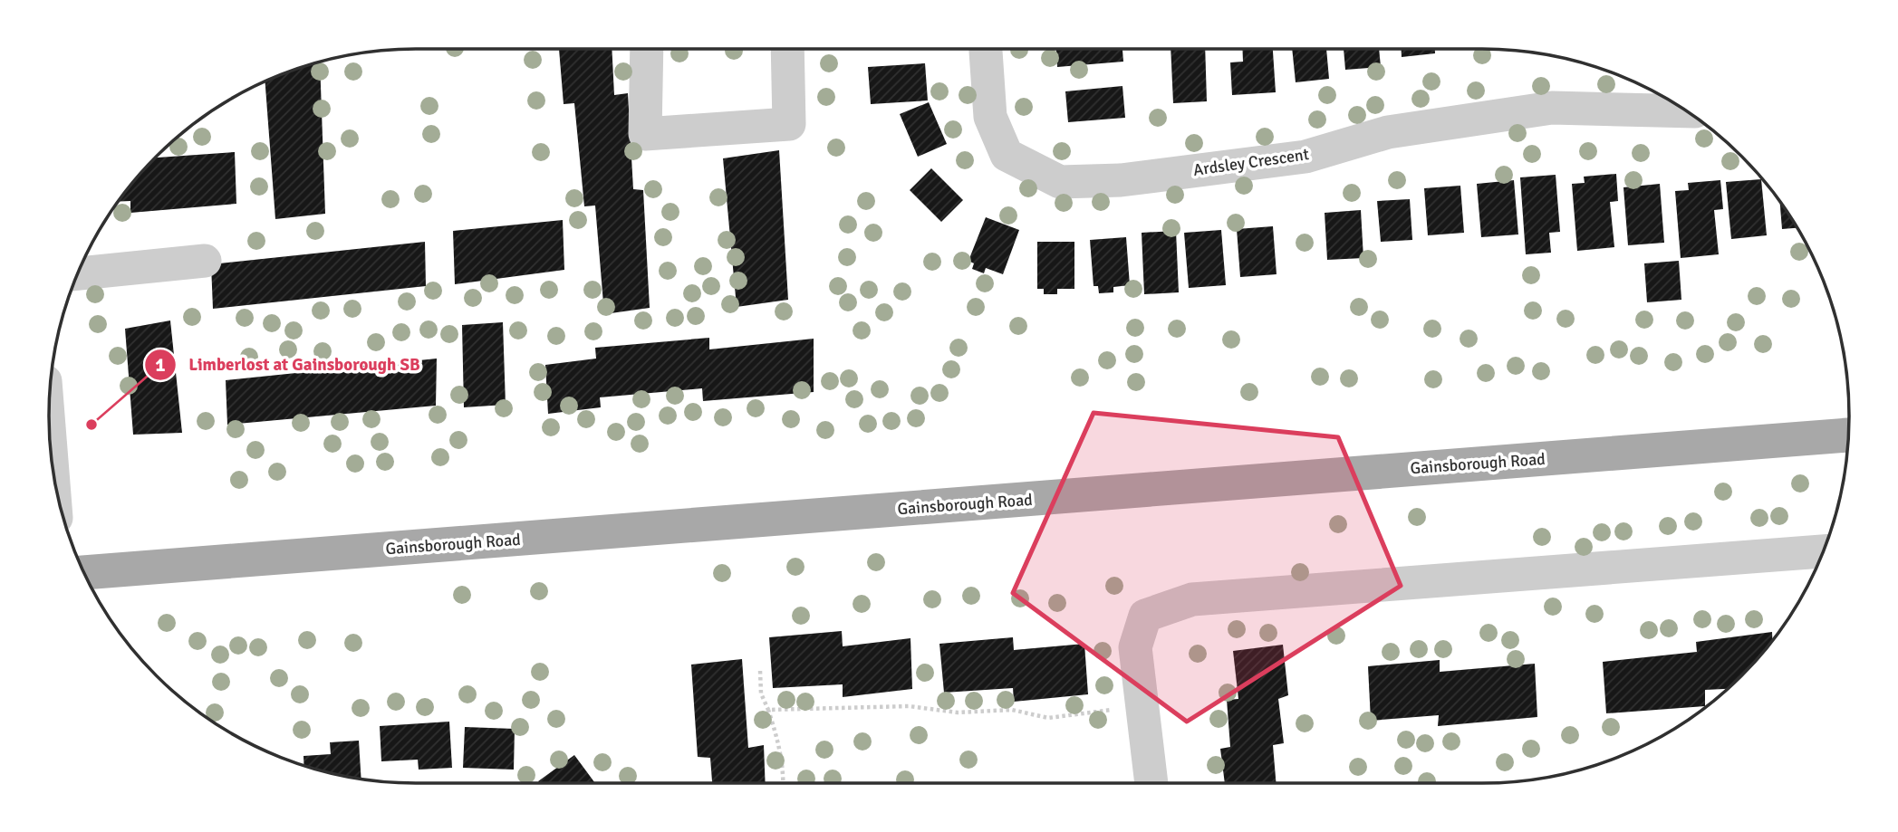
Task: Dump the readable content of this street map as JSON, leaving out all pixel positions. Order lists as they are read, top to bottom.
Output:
{
  "streets": {
    "main road": ["Gainsborough Road"],
    "street": ["Ardsley Crescent"]
  },
  "places": ["Limberlost at Gainsborough SB"]
}
